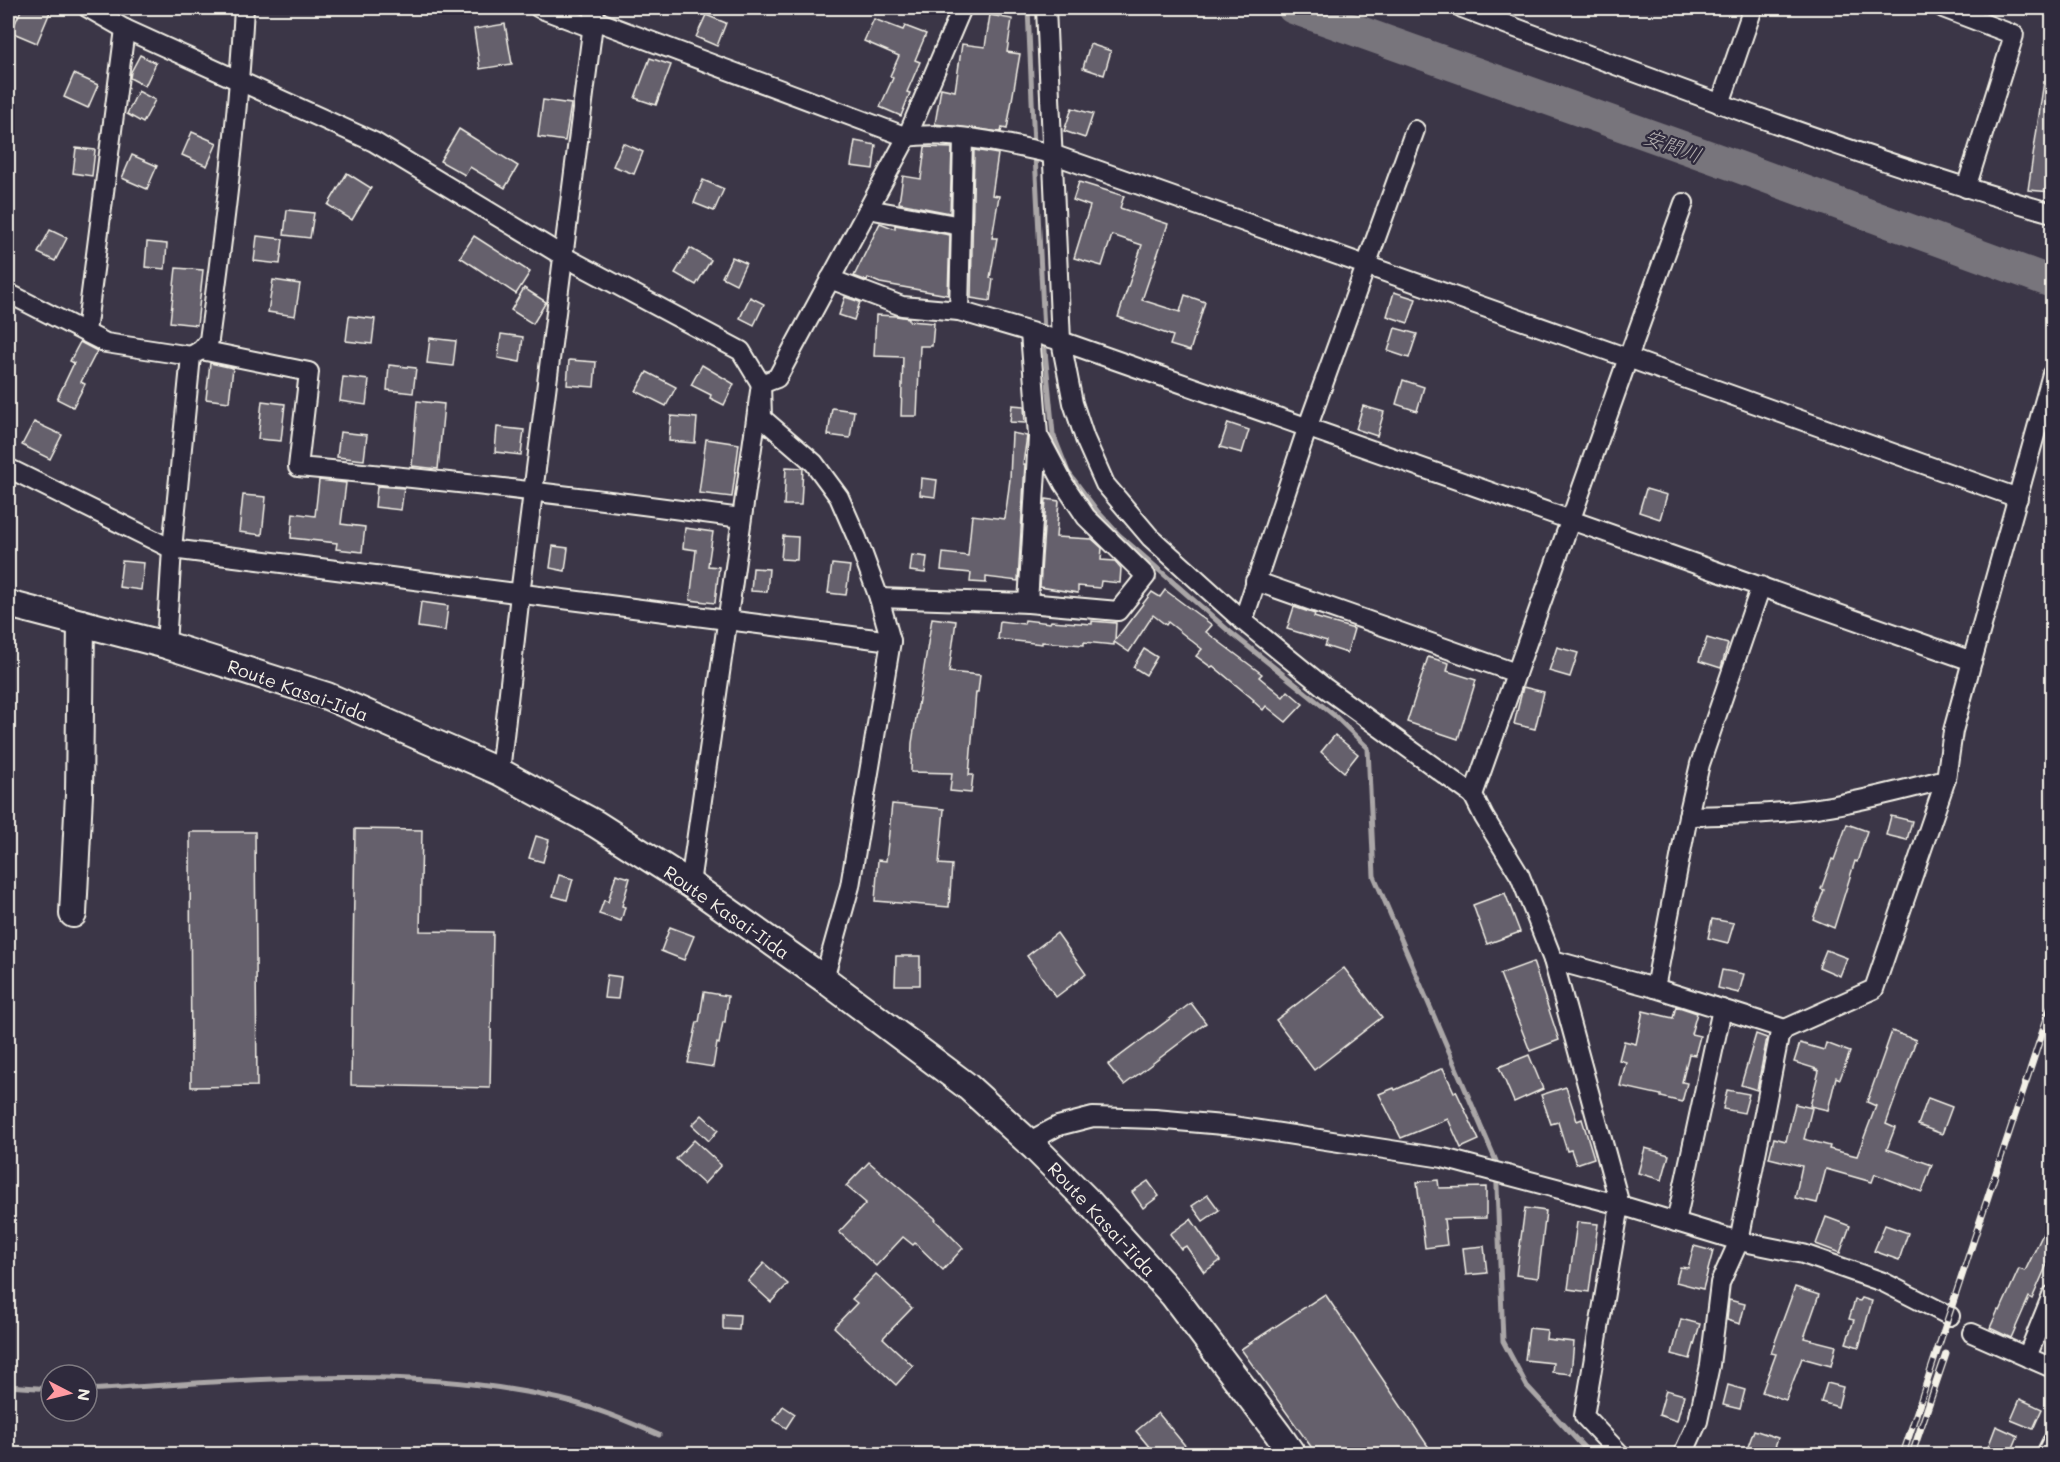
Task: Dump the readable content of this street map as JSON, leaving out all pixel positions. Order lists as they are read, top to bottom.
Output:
{
  "streets": {
    "main road": ["Route Kasai-Iida"]
  },
  "water": ["安間川"],
  "north": "right"
}
